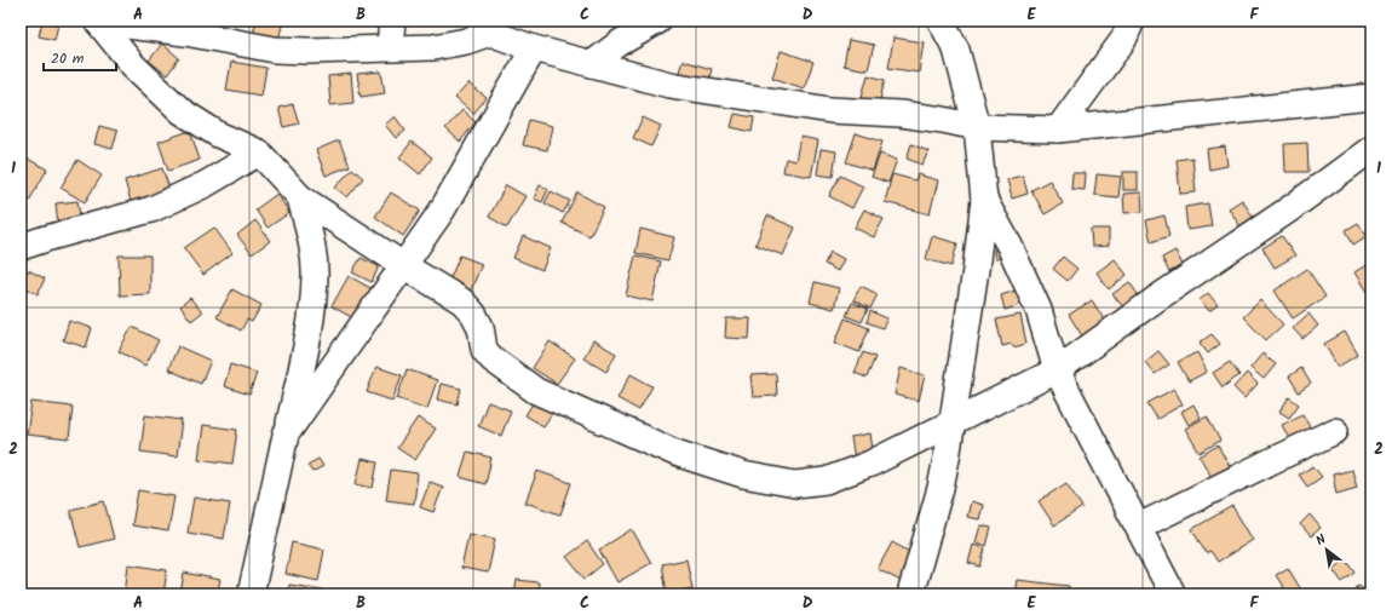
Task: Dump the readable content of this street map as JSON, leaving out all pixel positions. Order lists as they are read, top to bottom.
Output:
{
  "scale_bar": "20 m",
  "north": "top left",
  "grid": {
    "columns": [
      "A",
      "B",
      "C",
      "D",
      "E",
      "F"
    ],
    "rows": ["1", "2"]
  }
}
